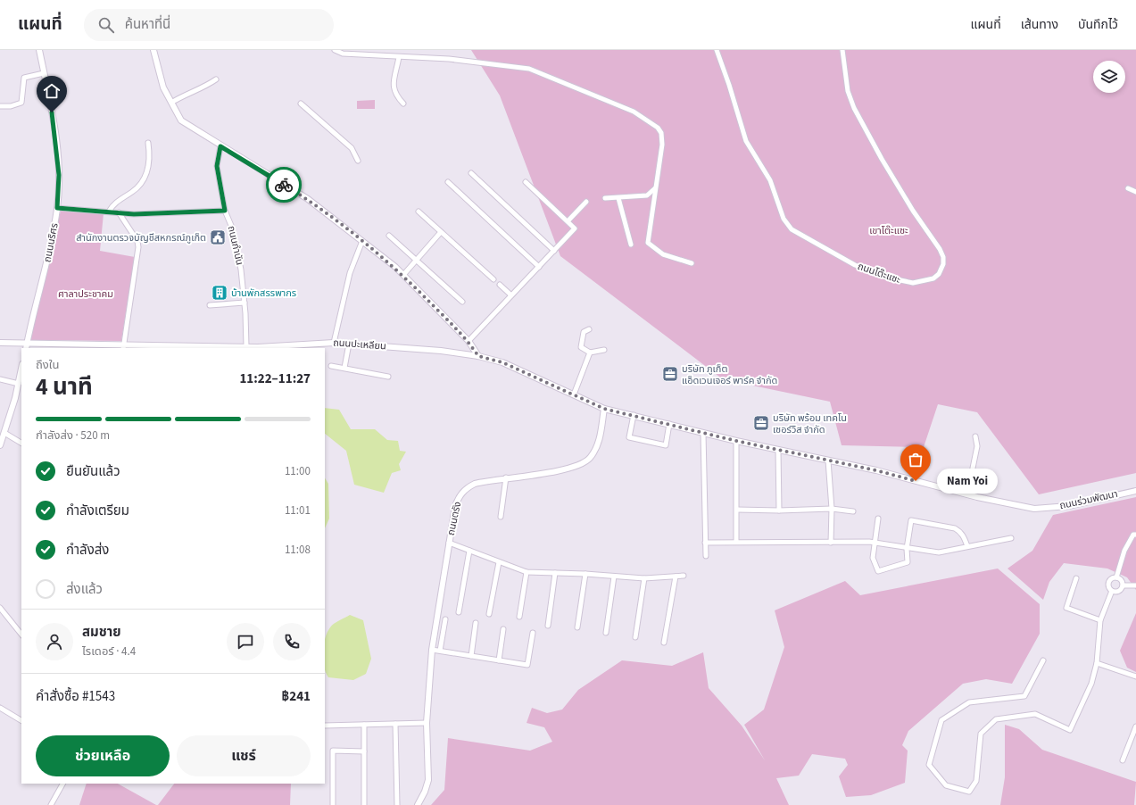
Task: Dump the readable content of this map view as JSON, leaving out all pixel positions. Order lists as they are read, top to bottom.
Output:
{
  "streets": {
    "street": [
      "ถนนนริศร",
      "ถนนกำนัน",
      "ถนนโต๊ะแซะ",
      "ถนนปะเหลียน",
      "ถนนร่วมพัฒนา",
      "ถนนตรัง"
    ]
  },
  "crossings": [
    ["ถนนนริศร", "ถนนปะเหลียน"],
    ["ถนนกำนัน", "ถนนปะเหลียน"],
    ["ถนนร่วมพัฒนา", "ถนนตรัง"]
  ],
  "parks": ["เขาโต๊ะแซะ", "ศาลาประชาคม"],
  "places": {
    "public building": ["สำนักงานตรวจบัญชีสหกรณ์ภูเก็ต"],
    "building": ["บ้านพักสรรพากร"],
    "office": ["บริษัท ภูเก็ต แอ็ดเวนเจอร์ พาร์ค จำกัด", "บริษัท พร้อม เทคโน เซอร์วิส จำกัด"],
    "other": ["Nam Yoi"]
  },
  "page": {
    "header": "แผนที่",
    "search": "ค้นหาที่นี่",
    "nav": ["แผนที่", "เส้นทาง", "บันทึกไว้"],
    "heading": ["4 นาที", "ถึงใน", "11:22–11:27"],
    "panel": [
      "สมชาย",
      "ไรเดอร์ · 4.4",
      "คำสั่งซื้อ #1543",
      "฿241"
    ],
    "bar": "กำลังส่ง · 520 m",
    "list": [
      ["ยืนยันแล้ว", "11:00"],
      ["กำลังเตรียม", "11:01"],
      ["กำลังส่ง", "11:08"],
      "ส่งแล้ว"
    ],
    "bubble": "Nam Yoi",
    "buttons": ["ช่วยเหลือ", "แชร์"]
  }
}
